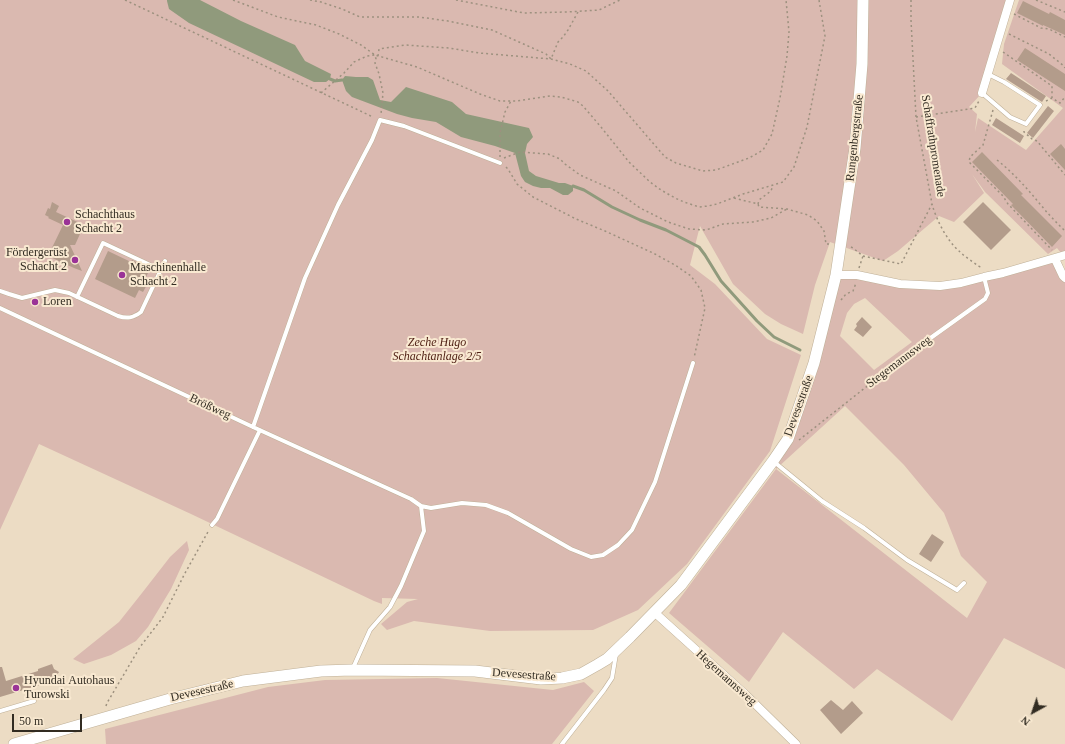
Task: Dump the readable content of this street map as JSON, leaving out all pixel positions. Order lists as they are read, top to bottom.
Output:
{
  "streets": {
    "street": ["Rungenbergstraße", "Devesestraße", "Hegemannsweg"],
    "lane": ["Stegemannsweg", "Brößweg"],
    "path": ["Schaffrathpromenade"]
  },
  "crossings": [
    ["Rungenbergstraße", "Devesestraße"],
    ["Schaffrathpromenade", "Stegemannsweg"],
    ["Devesestraße", "Hegemannsweg"]
  ],
  "parks": ["Zeche Hugo Schachtanlage 2/5"],
  "places": [
    "Schachthaus Schacht 2",
    "Fördergerüst Schacht 2",
    "Maschinenhalle Schacht 2",
    "Loren",
    "Hyundai Autohaus Turowski"
  ],
  "scale_bar": "50 m",
  "north": "bottom left"
}
